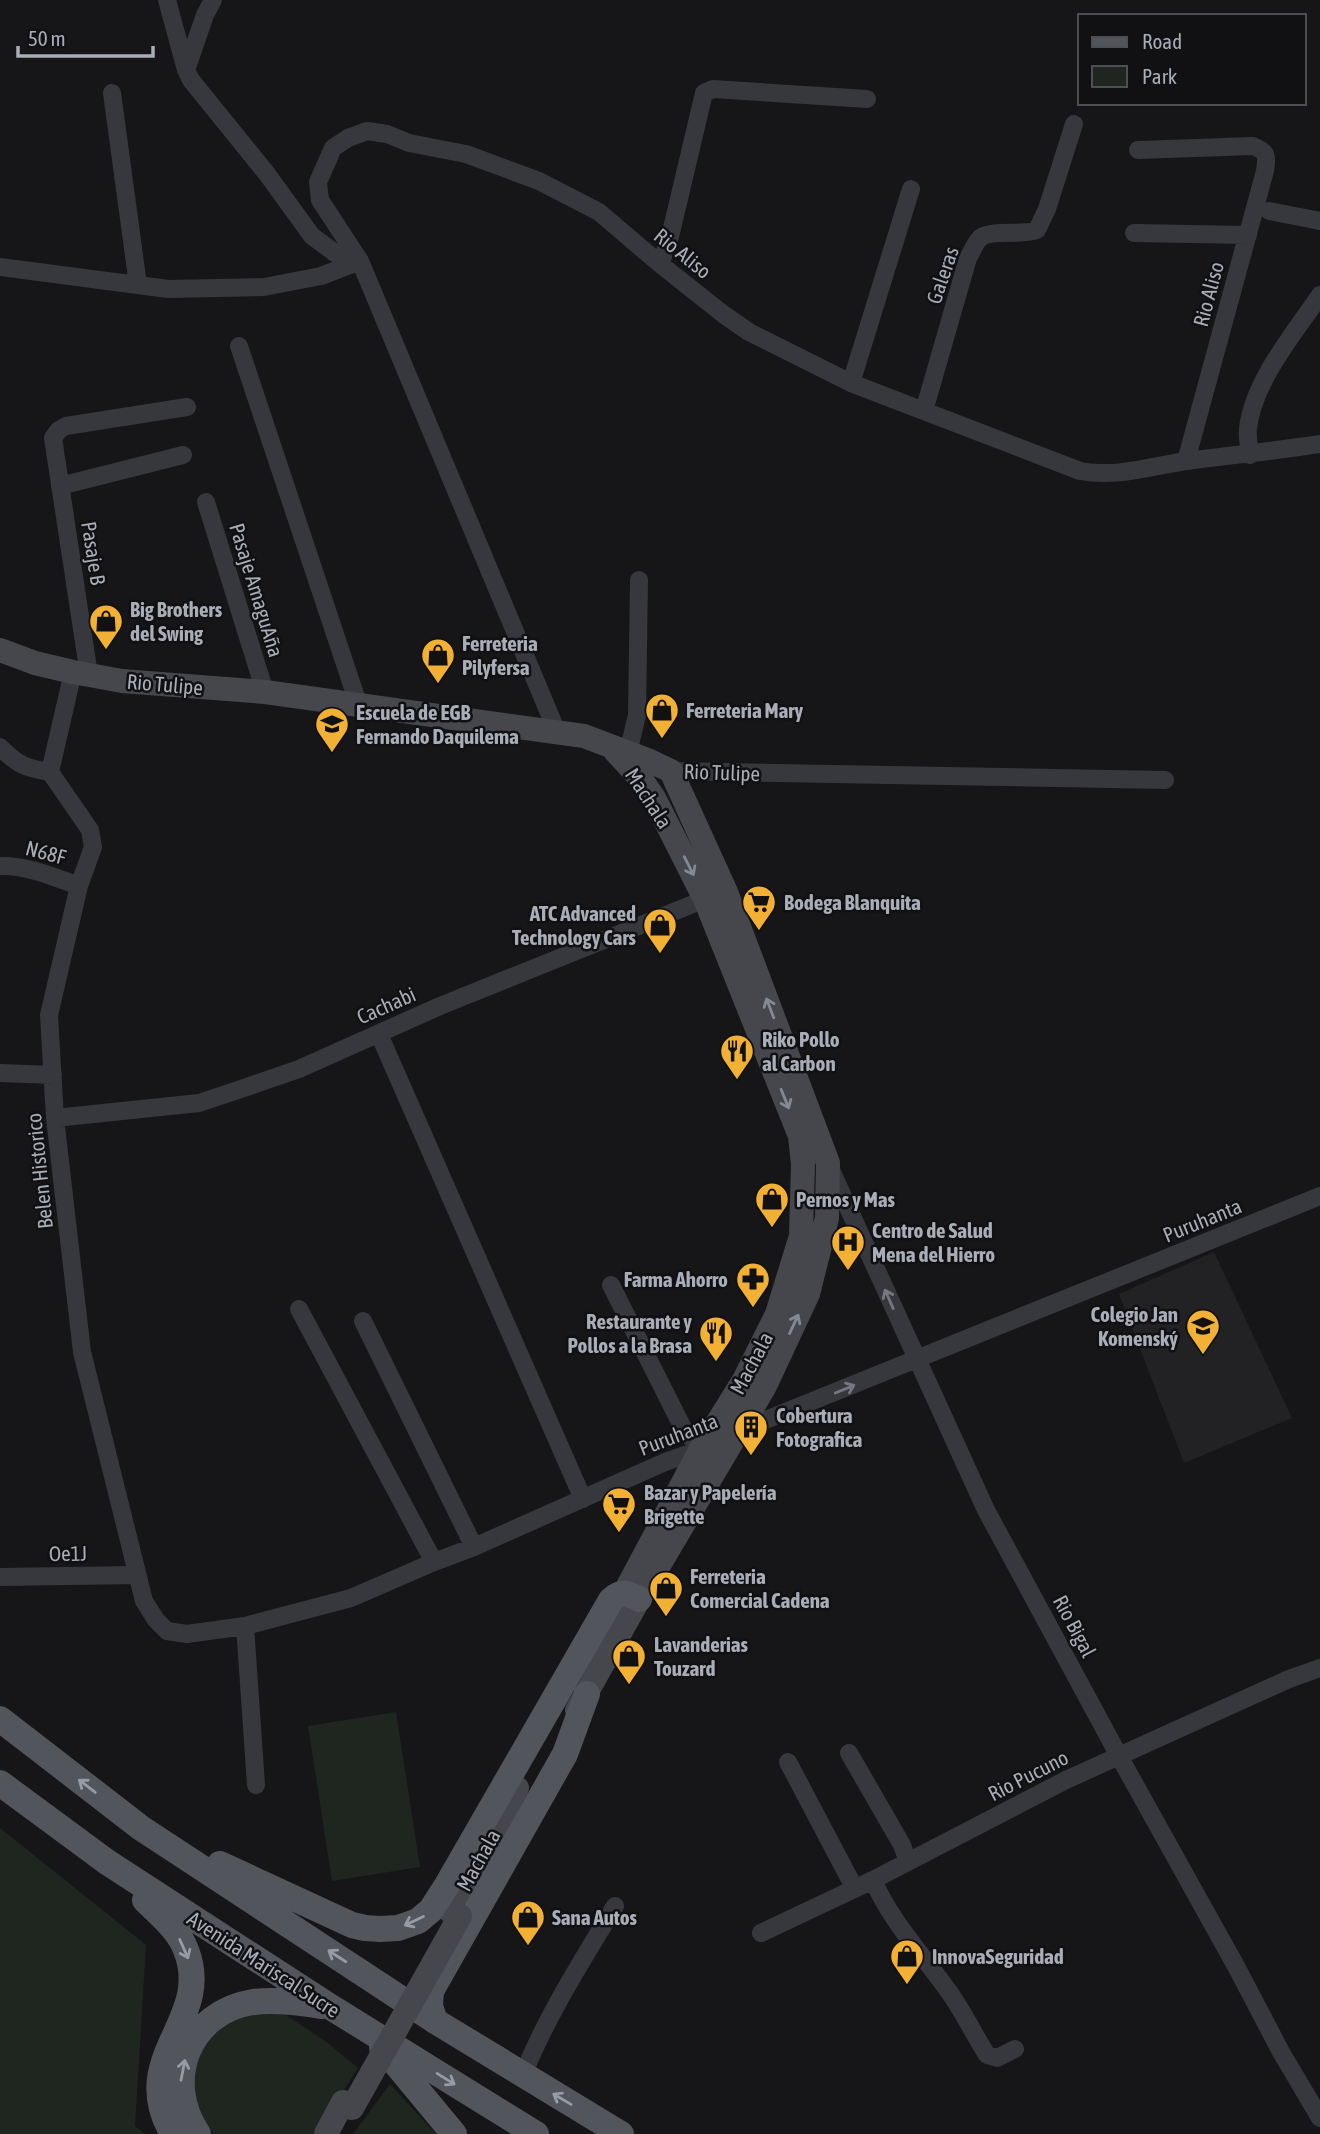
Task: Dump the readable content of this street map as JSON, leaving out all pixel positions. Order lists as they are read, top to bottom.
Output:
{
  "streets": {
    "main road": ["Rio Tulipe", "Machala", "Avenida Mariscal Sucre"],
    "street": [
      "Rio Aliso",
      "Galeras",
      "Pasaje B",
      "Pasaje AmaguAña",
      "N68F",
      "Cachabi",
      "Belen Historico",
      "Puruhanta",
      "Oe1J",
      "Rio Bigal",
      "Rio Pucuno"
    ]
  },
  "crossings": [
    ["Rio Aliso", "Galeras"],
    ["Rio Aliso", "Rio Tulipe"],
    ["Pasaje B", "Rio Tulipe"],
    ["Pasaje AmaguAña", "Rio Tulipe"],
    ["Rio Tulipe", "Machala"],
    ["Machala", "Cachabi"],
    ["Machala", "Puruhanta"],
    ["Machala", "Rio Bigal"],
    ["N68F", "Belen Historico"],
    ["Cachabi", "Belen Historico"],
    ["Belen Historico", "Puruhanta"],
    ["Belen Historico", "Oe1J"],
    ["Puruhanta", "Rio Bigal"],
    ["Rio Bigal", "Rio Pucuno"]
  ],
  "places": {
    "shop": [
      "Big Brothers del Swing",
      "Ferreteria Pilyfersa",
      "Ferreteria Mary",
      "ATC Advanced Technology Cars",
      "Pernos y Mas",
      "Ferreteria Comercial Cadena",
      "Lavanderias Touzard",
      "Sana Autos",
      "InnovaSeguridad"
    ],
    "school or university": ["Escuela de EGB Fernando Daquilema", "Colegio Jan Komenský"],
    "supermarket": ["Bodega Blanquita", "Bazar y Papelería Brigette"],
    "restaurant": ["Riko Pollo al Carbon", "Restaurante y Pollos a la Brasa"],
    "hospital": ["Centro de Salud Mena del Hierro"],
    "pharmacy": ["Farma Ahorro"],
    "building": ["Cobertura Fotografica"]
  },
  "legend": ["Road", "Park"],
  "scale_bar": "50 m"
}
